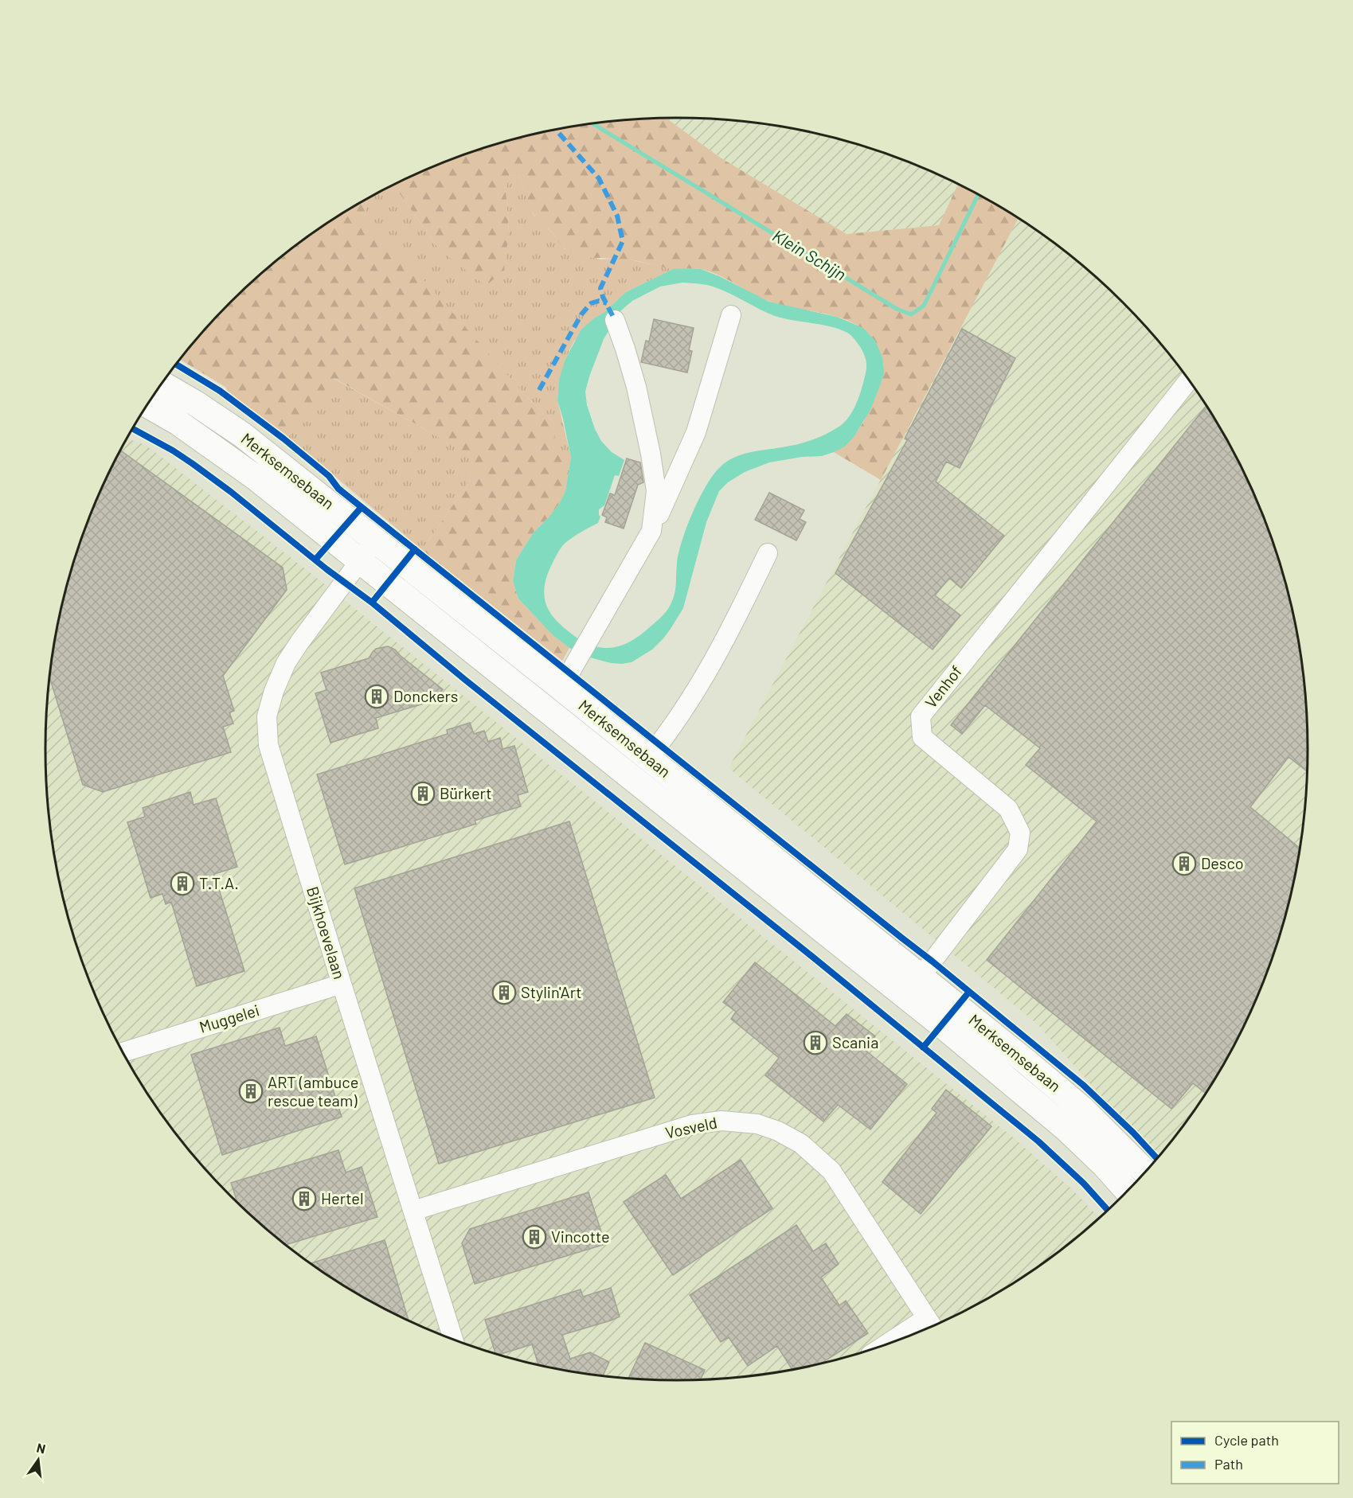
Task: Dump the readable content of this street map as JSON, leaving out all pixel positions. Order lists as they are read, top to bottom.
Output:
{
  "streets": {
    "main road": ["Merksemsebaan"],
    "street": [
      "Venhof",
      "Bijkhoevelaan",
      "Muggelei",
      "Vosveld"
    ]
  },
  "crossings": [
    ["Merksemsebaan", "Venhof"],
    ["Merksemsebaan", "Bijkhoevelaan"],
    ["Bijkhoevelaan", "Muggelei"],
    ["Bijkhoevelaan", "Vosveld"]
  ],
  "water": ["Klein Schijn"],
  "places": {
    "building": [
      "Donckers",
      "Bürkert",
      "Desco",
      "T.T.A.",
      "Stylin'Art",
      "Scania",
      "ART (ambuce rescue team)",
      "Hertel",
      "Vincotte"
    ]
  },
  "legend": ["Cycle path", "Path"],
  "north": "top"
}
